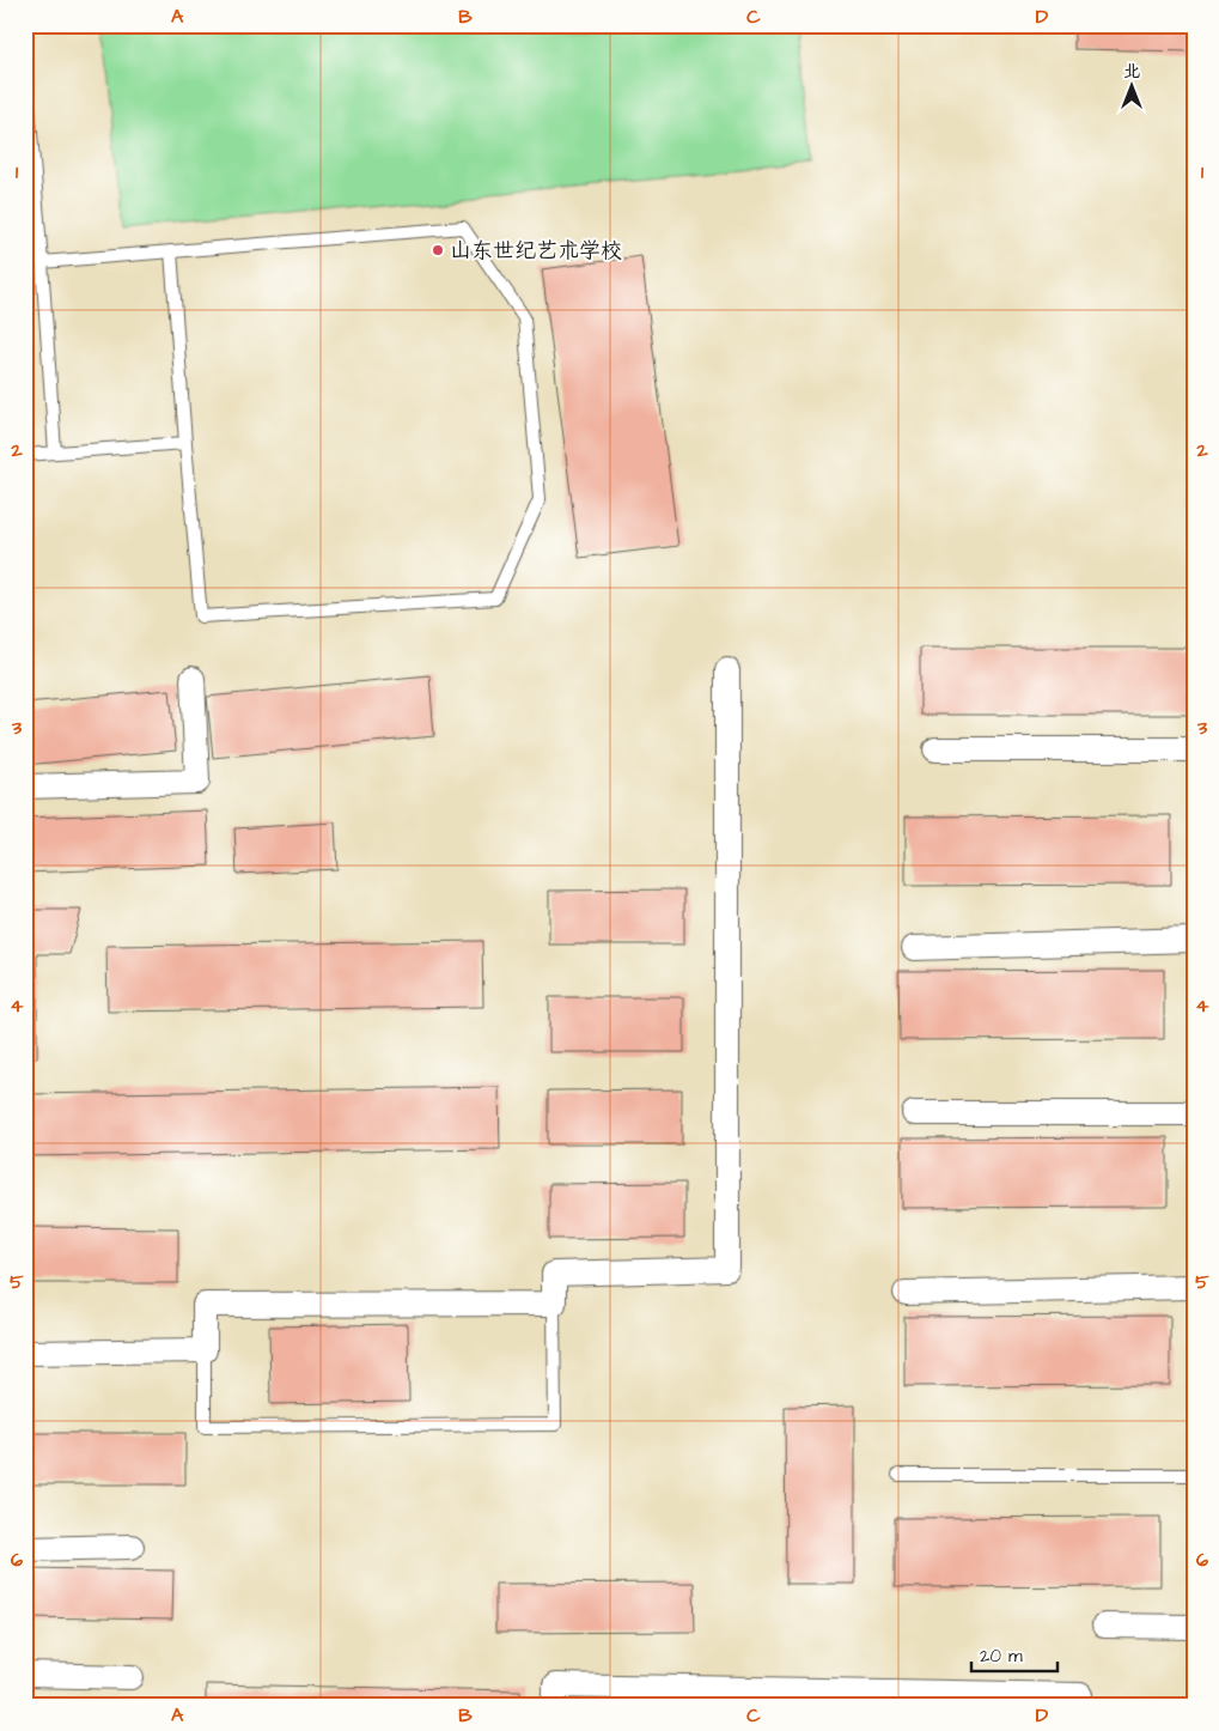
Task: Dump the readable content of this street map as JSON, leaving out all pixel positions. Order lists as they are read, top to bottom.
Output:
{
  "places": ["山东世纪艺术学校"],
  "scale_bar": "20 m",
  "north": "top",
  "grid": {
    "columns": [
      "A",
      "B",
      "C",
      "D"
    ],
    "rows": [
      "1",
      "2",
      "3",
      "4",
      "5",
      "6"
    ]
  }
}
